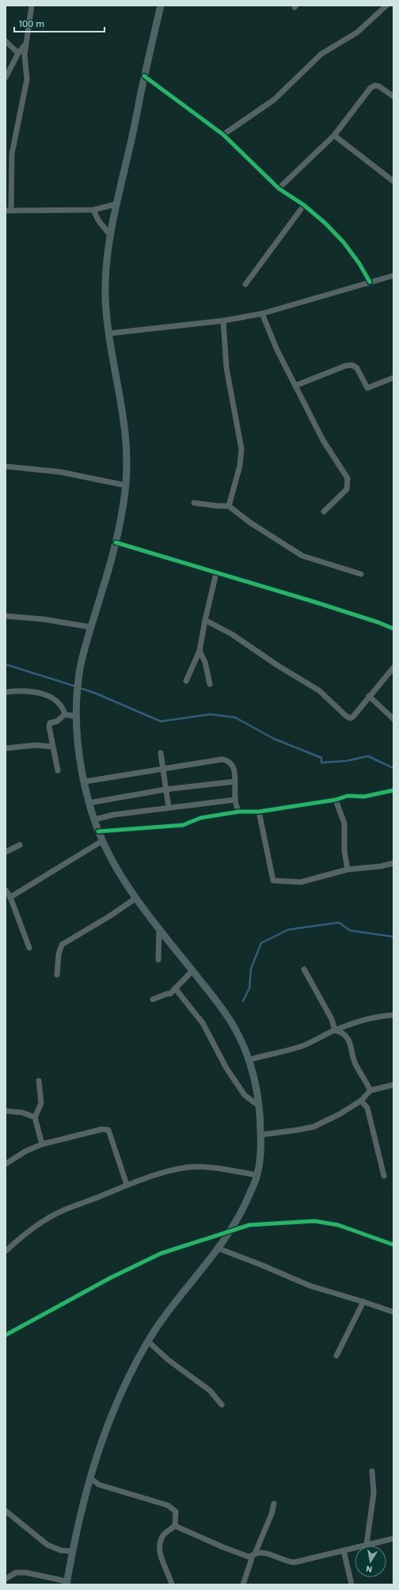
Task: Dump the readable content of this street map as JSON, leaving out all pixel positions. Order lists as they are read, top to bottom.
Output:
{
  "scale_bar": "100 m",
  "north": "bottom"
}
